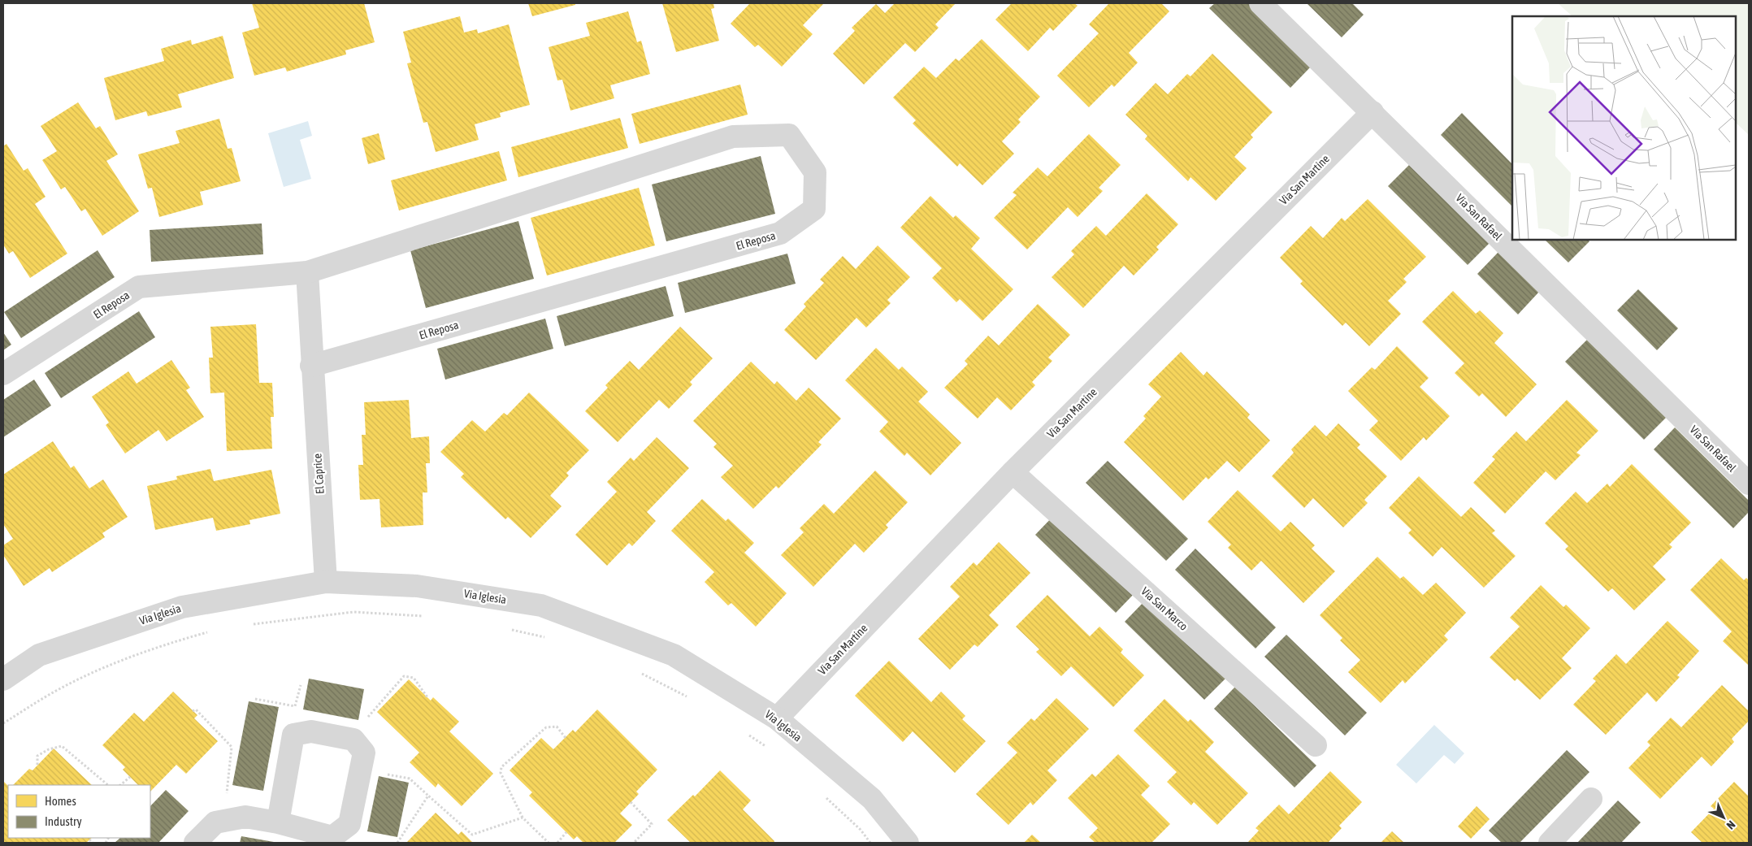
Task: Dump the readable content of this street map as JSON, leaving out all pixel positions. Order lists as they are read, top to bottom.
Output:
{
  "streets": {
    "street": [
      "Via San Martine",
      "Via San Rafael",
      "El Reposa",
      "El Caprice",
      "Via Iglesia",
      "Via San Marco"
    ]
  },
  "crossings": [
    ["Via San Martine", "Via San Rafael"],
    ["Via San Martine", "Via Iglesia"],
    ["Via San Martine", "Via San Marco"],
    ["El Reposa", "El Caprice"],
    ["El Caprice", "Via Iglesia"]
  ],
  "legend": ["Homes", "Industry"],
  "north": "bottom right"
}
